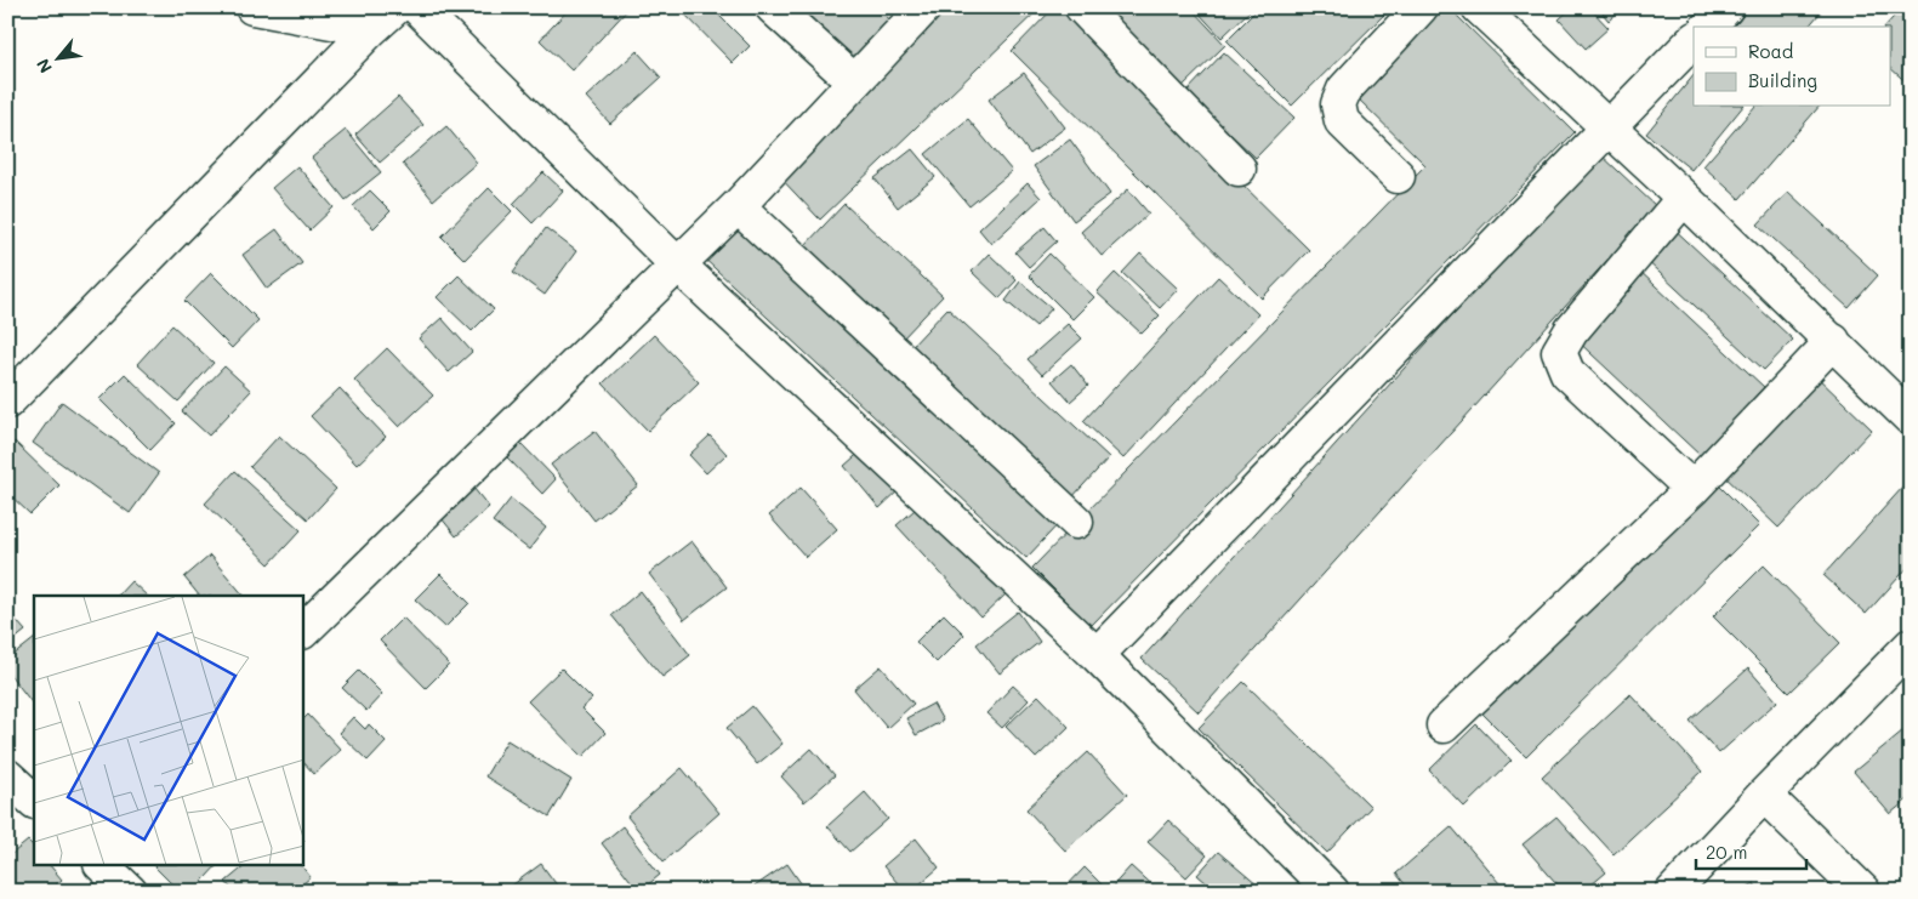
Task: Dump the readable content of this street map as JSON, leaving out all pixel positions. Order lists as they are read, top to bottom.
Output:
{
  "legend": ["Road", "Building"],
  "scale_bar": "20 m",
  "north": "bottom left"
}
